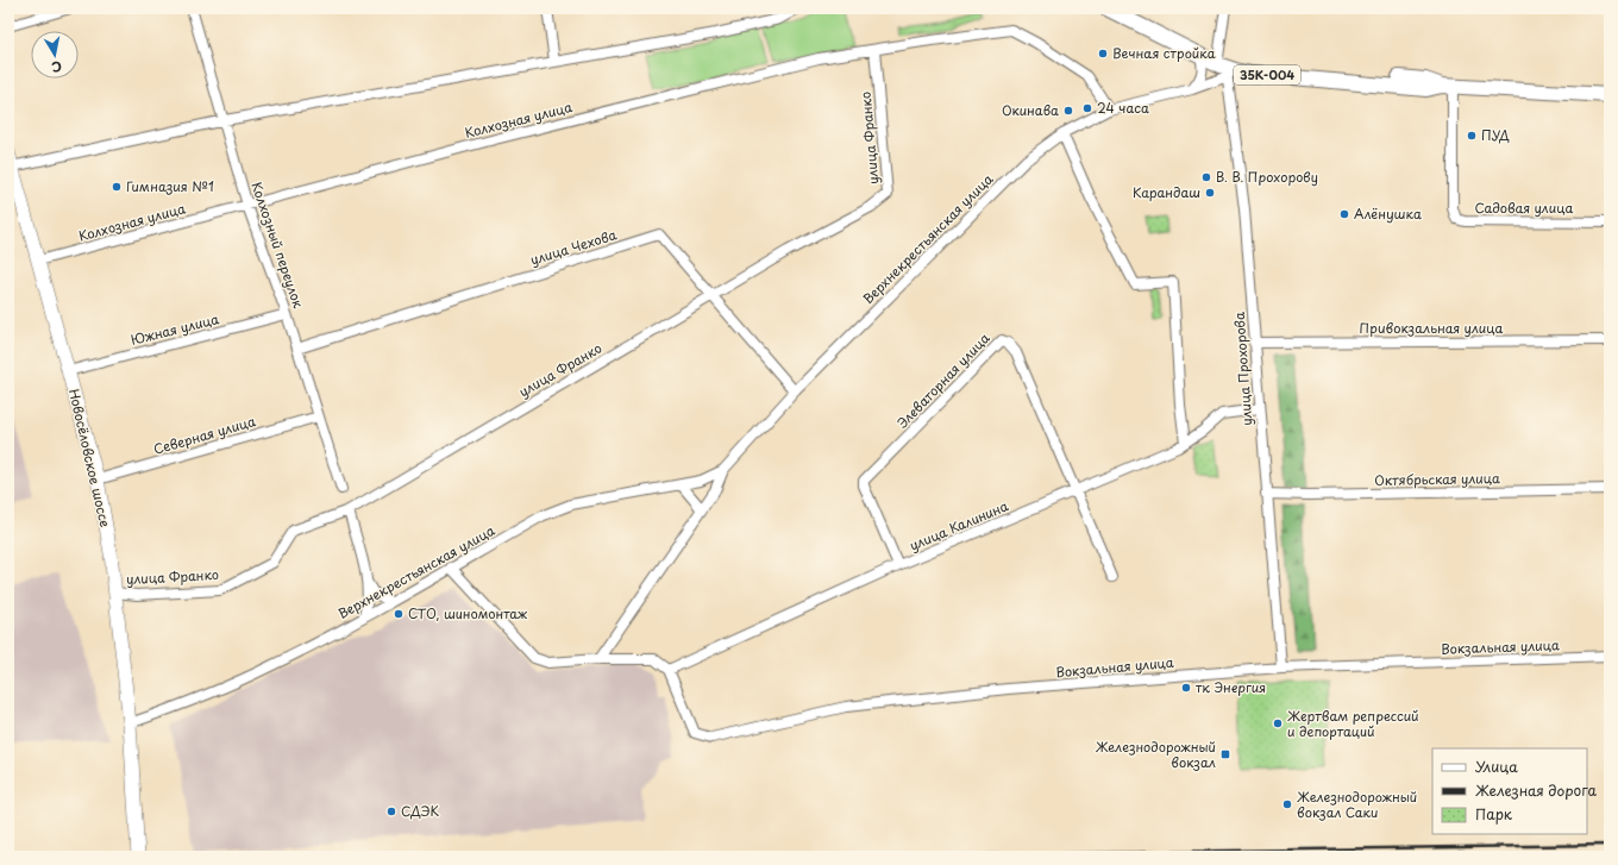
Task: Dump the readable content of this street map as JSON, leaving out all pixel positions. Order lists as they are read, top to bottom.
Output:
{
  "streets": {
    "main road": ["35К-004", "Новосёловское шоссе"],
    "street": [
      "Колхозная улица",
      "улица Франко",
      "Садовая улица",
      "Верхнекрестьянская улица",
      "Колхозный переулок",
      "улица Чехова",
      "Привокзальная улица",
      "Южная улица",
      "улица Прохорова",
      "Элеваторная улица",
      "Северная улица",
      "Октябрьская улица",
      "улица Калинина",
      "Вокзальная улица"
    ]
  },
  "crossings": [
    ["35К-004", "Садовая улица"],
    ["35К-004", "Верхнекрестьянская улица"],
    ["35К-004", "улица Прохорова"],
    ["Колхозная улица", "улица Франко"],
    ["Колхозная улица", "Верхнекрестьянская улица"],
    ["Колхозная улица", "Колхозный переулок"],
    ["Колхозная улица", "Новосёловское шоссе"],
    ["улица Франко", "улица Чехова"],
    ["улица Франко", "Новосёловское шоссе"],
    ["Верхнекрестьянская улица", "улица Чехова"],
    ["Верхнекрестьянская улица", "улица Прохорова"],
    ["Верхнекрестьянская улица", "Новосёловское шоссе"],
    ["Колхозный переулок", "улица Чехова"],
    ["Колхозный переулок", "Южная улица"],
    ["Колхозный переулок", "Северная улица"],
    ["Привокзальная улица", "улица Прохорова"],
    ["Южная улица", "Новосёловское шоссе"],
    ["улица Прохорова", "Октябрьская улица"],
    ["улица Прохорова", "улица Калинина"],
    ["улица Прохорова", "Вокзальная улица"],
    ["Элеваторная улица", "улица Калинина"],
    ["Северная улица", "Новосёловское шоссе"],
    ["улица Калинина", "Вокзальная улица"]
  ],
  "places": {
    "other": [
      "Вечная стройка",
      "24 часа",
      "Окинава",
      "ПУД",
      "В. В. Прохорову",
      "Гимназия №1",
      "Карандаш",
      "Алёнушка",
      "СТО, шиномонтаж",
      "тк Энергия",
      "Жертвам репрессий и депортаций",
      "Железнодорожный вокзал Саки",
      "СДЭК"
    ],
    "transit": ["Железнодорожный вокзал"]
  },
  "legend": ["Улица", "Железная дорога", "Парк"],
  "north": "bottom"
}
